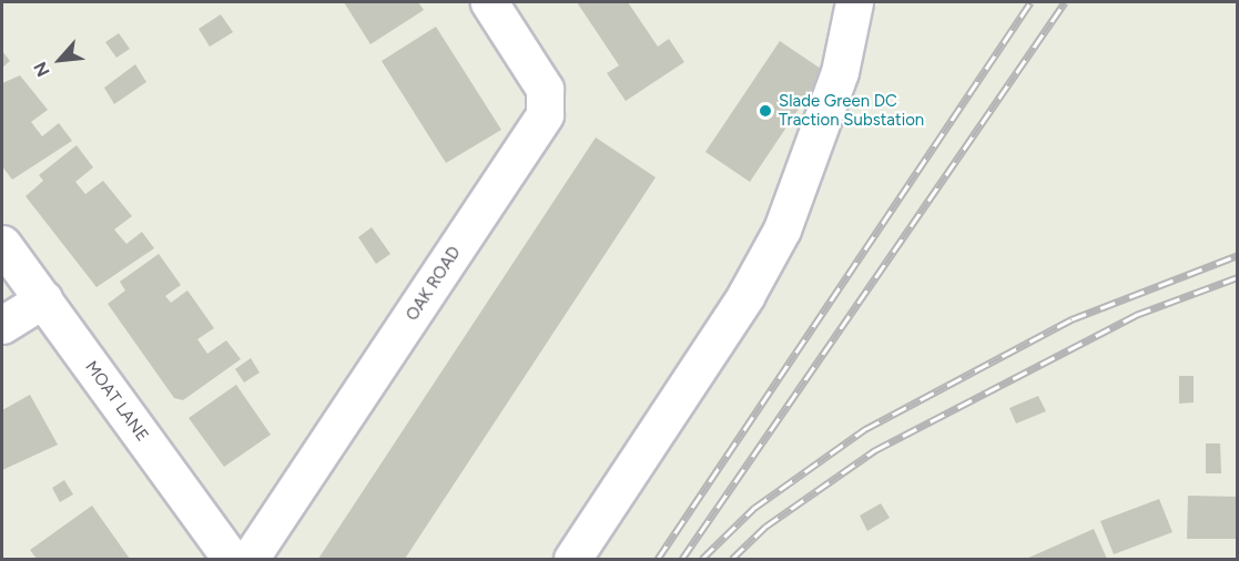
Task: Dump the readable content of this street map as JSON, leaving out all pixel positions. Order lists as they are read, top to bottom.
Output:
{
  "streets": {
    "street": ["OAK ROAD", "MOAT LANE"]
  },
  "places": ["Slade Green DC Traction Substation"],
  "north": "bottom left"
}
